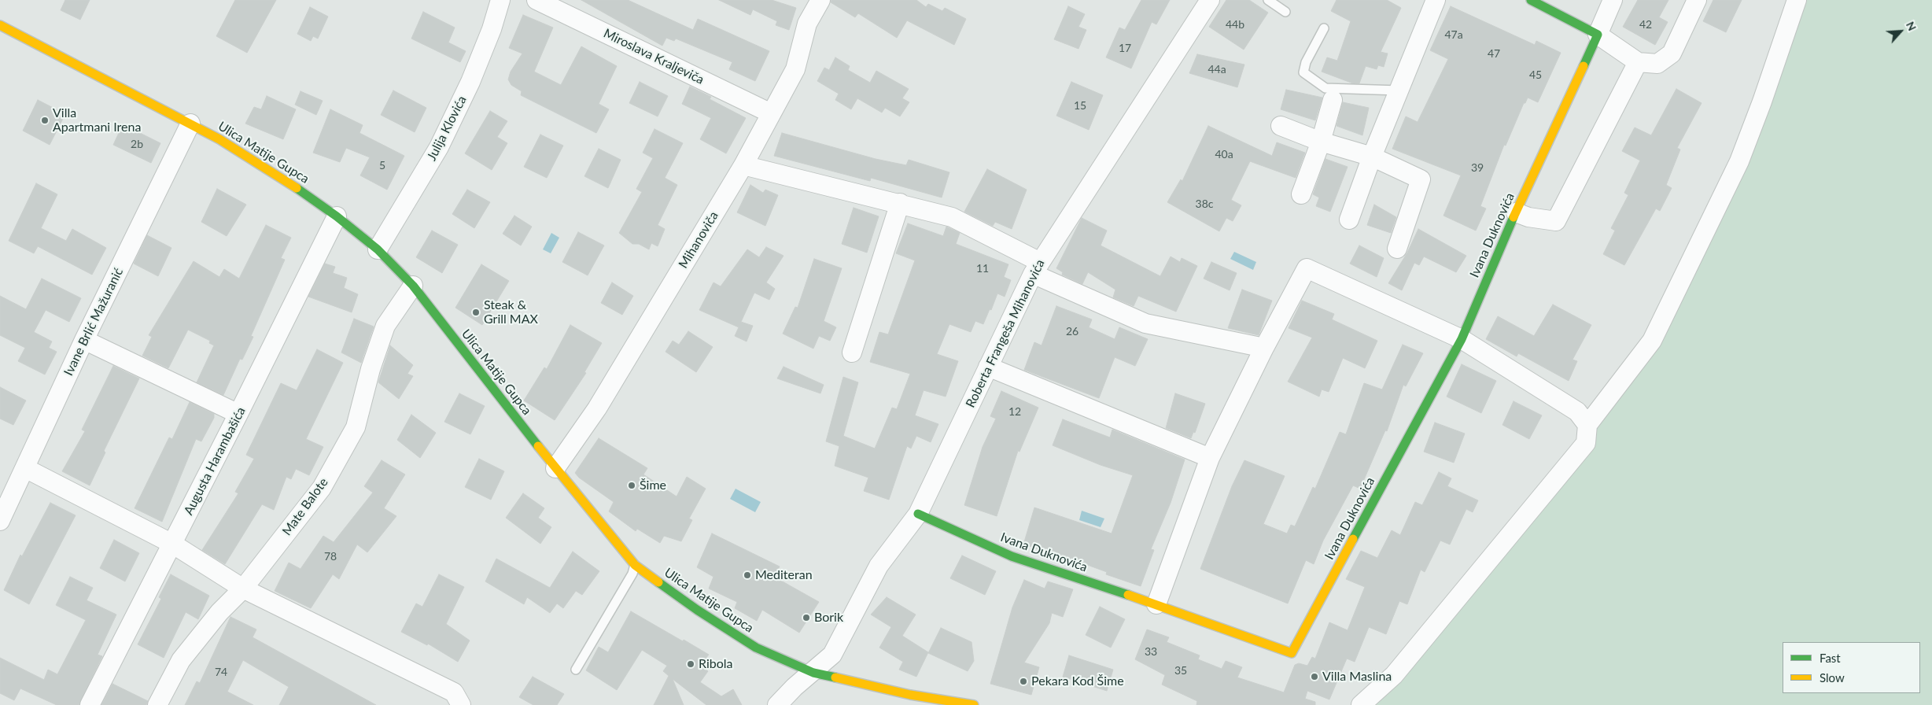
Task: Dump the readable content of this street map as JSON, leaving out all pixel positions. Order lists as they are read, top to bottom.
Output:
{
  "streets": {
    "street": [
      "Miroslava Kraljeviča",
      "Julija Klovića",
      "Ulica Matije Gupca",
      "Ivana Duknovića",
      "Mihanoviča",
      "Ivane Brlić Mažuranić",
      "Roberta Frangeša Mihanovića",
      "Augusta Harambašića",
      "Mate Balote"
    ]
  },
  "crossings": [
    ["Miroslava Kraljeviča", "Mihanoviča"],
    ["Julija Klovića", "Ulica Matije Gupca"],
    ["Ulica Matije Gupca", "Mihanoviča"],
    ["Ulica Matije Gupca", "Ivane Brlić Mažuranić"],
    ["Ulica Matije Gupca", "Roberta Frangeša Mihanovića"],
    ["Ulica Matije Gupca", "Augusta Harambašića"],
    ["Ulica Matije Gupca", "Mate Balote"],
    ["Ivana Duknovića", "Roberta Frangeša Mihanovića"]
  ],
  "places": [
    "Villa Apartmani Irena",
    "Steak & Grill MAX",
    "Šime",
    "Mediteran",
    "Borik",
    "Ribola",
    "Villa Maslina",
    "Pekara Kod Šime"
  ],
  "house_numbers": [
    "44b",
    "42",
    "47a",
    "17",
    "47",
    "44a",
    "45",
    "15",
    "2b",
    "40a",
    "5",
    "39",
    "38c",
    "11",
    "26",
    "12",
    "78",
    "33",
    "35",
    "74"
  ],
  "legend": ["Fast", "Slow"],
  "north": "top right"
}
